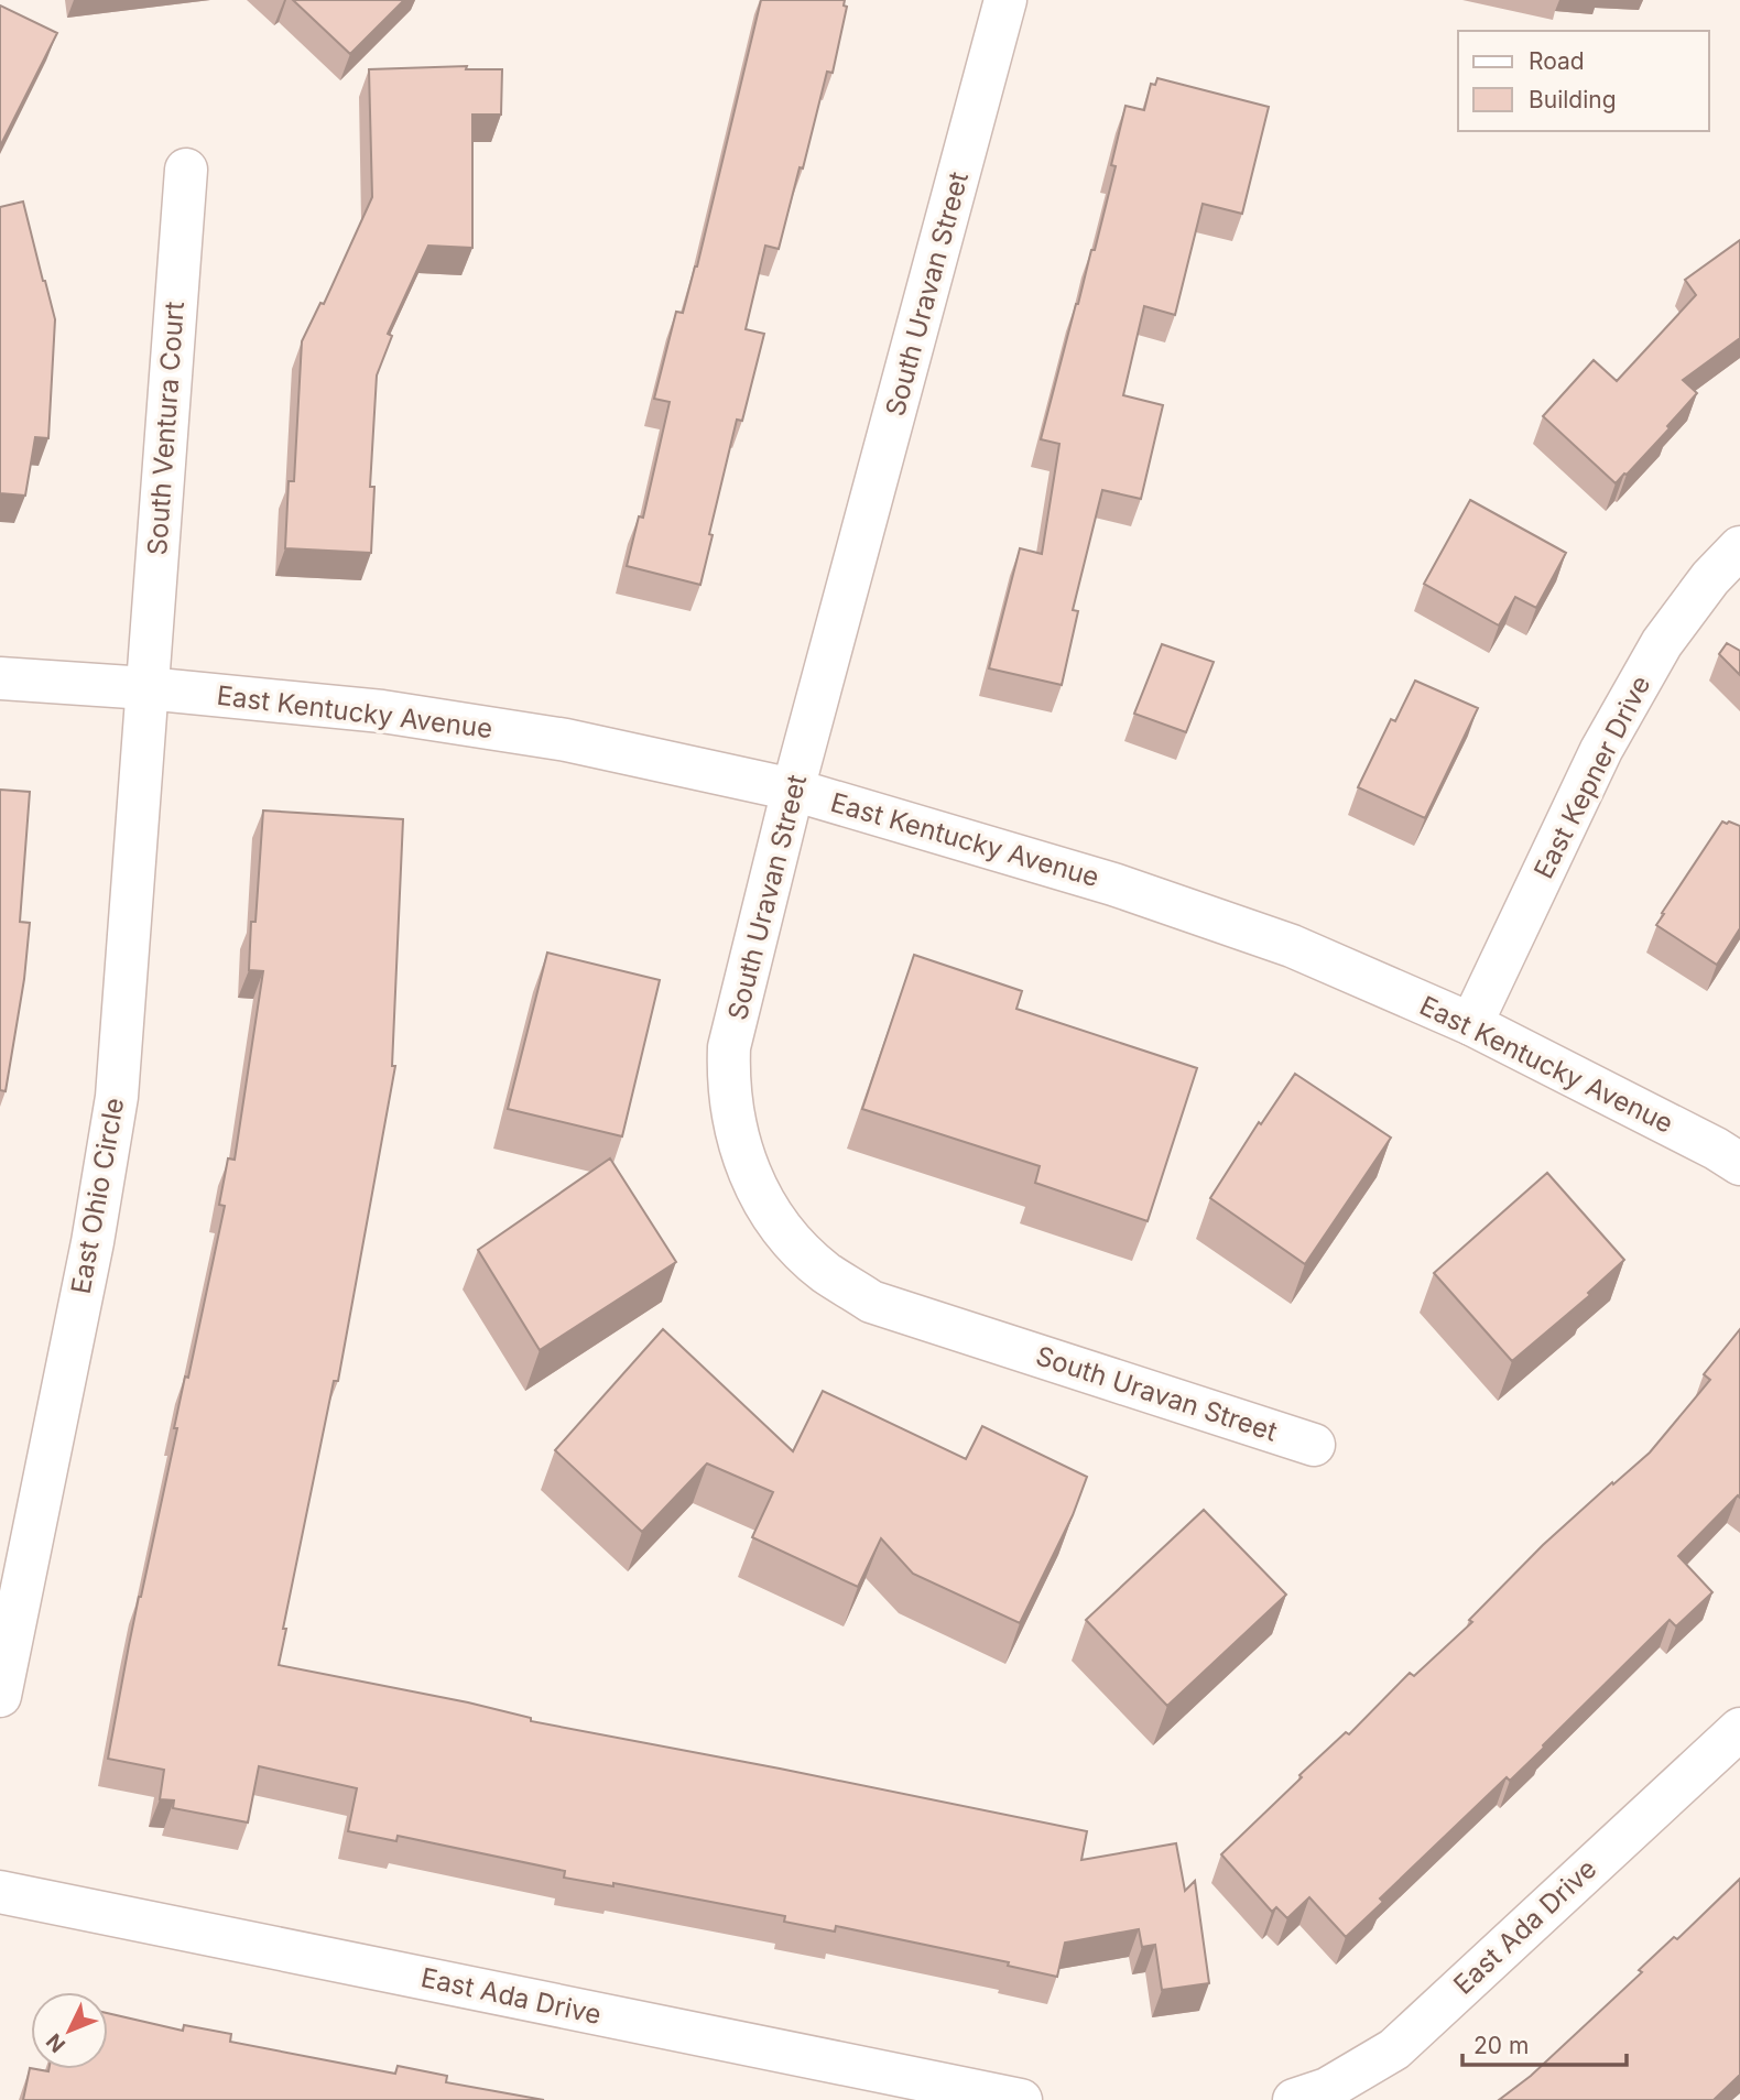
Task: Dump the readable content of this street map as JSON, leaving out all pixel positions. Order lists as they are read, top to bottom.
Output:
{
  "streets": {
    "street": [
      "South Uravan Street",
      "South Ventura Court",
      "East Kentucky Avenue",
      "East Kepner Drive",
      "East Ohio Circle",
      "East Ada Drive"
    ]
  },
  "crossings": [
    ["South Uravan Street", "East Kentucky Avenue"],
    ["South Ventura Court", "East Kentucky Avenue"],
    ["South Ventura Court", "East Ohio Circle"],
    ["East Kentucky Avenue", "East Kepner Drive"],
    ["East Kentucky Avenue", "East Ohio Circle"]
  ],
  "legend": ["Road", "Building"],
  "scale_bar": "20 m",
  "north": "bottom left"
}
